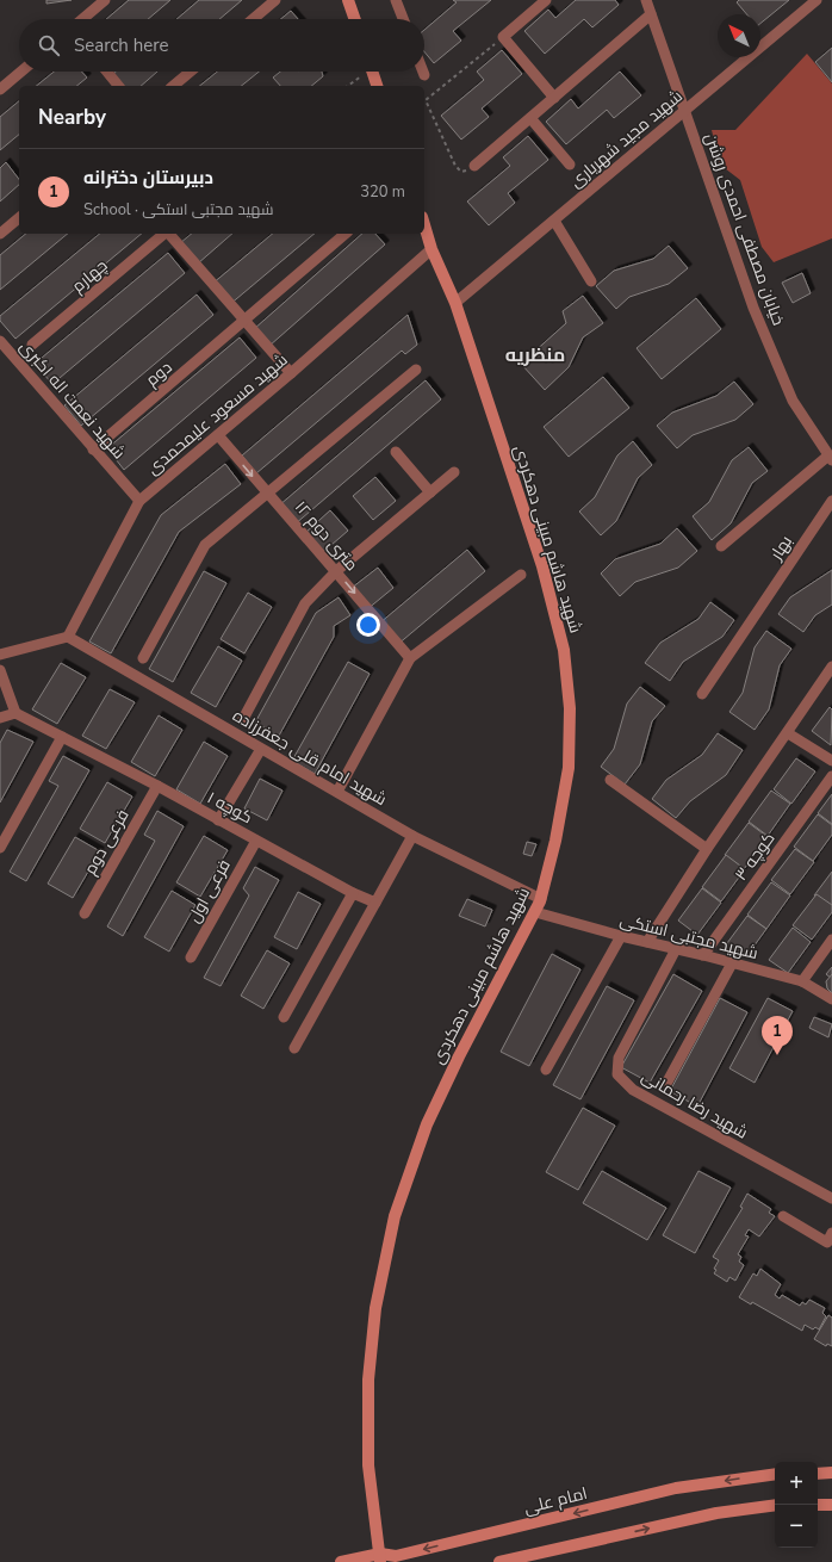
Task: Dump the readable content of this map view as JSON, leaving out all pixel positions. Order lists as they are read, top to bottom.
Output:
{
  "streets": {
    "main road": ["شهید هاشم مبینی دهکردی", "امام علی"],
    "street": [
      "شهید مجید شهریاری",
      "خیابان مصطفی احمدی روشن",
      "چهارم",
      "دوم",
      "شهید نعمت اله اکبری",
      "شهید مسعود علیمحمدی",
      "۱۲ متری دوم",
      "بهار",
      "شهید امام قلی جعفرزاده",
      "کوچه ۱",
      "فرعی دوم",
      "کوچه ۳",
      "فرعی اول",
      "شهید مجتبی استکی",
      "شهید رضا رحمانی"
    ]
  },
  "crossings": [
    ["شهید مجید شهریاری", "خیابان مصطفی احمدی روشن"],
    ["شهید مجید شهریاری", "شهید هاشم مبینی دهکردی"],
    ["دوم", "شهید نعمت اله اکبری"],
    ["شهید نعمت اله اکبری", "شهید مسعود علیمحمدی"],
    ["شهید مسعود علیمحمدی", "۱۲ متری دوم"],
    ["شهید مسعود علیمحمدی", "شهید هاشم مبینی دهکردی"],
    ["شهید مسعود علیمحمدی", "شهید امام قلی جعفرزاده"],
    ["شهید هاشم مبینی دهکردی", "شهید امام قلی جعفرزاده"],
    ["شهید هاشم مبینی دهکردی", "شهید مجتبی استکی"],
    ["شهید هاشم مبینی دهکردی", "امام علی"],
    ["کوچه ۱", "فرعی دوم"],
    ["کوچه ۱", "فرعی اول"],
    ["کوچه ۳", "شهید مجتبی استکی"],
    ["شهید مجتبی استکی", "شهید رضا رحمانی"]
  ],
  "one_way": ["۱۲ متری دوم"],
  "districts": ["منظریه"],
  "north": "top left",
  "page": {
    "search": "Search here",
    "heading": "Nearby",
    "list": [
      {
        "mark": "1",
        "name": "دبیرستان دخترانه",
        "note": "School · شهید مجتبی استکی",
        "value": "320 m"
      }
    ],
    "pins": "1",
    "map_buttons": ["+", "−"]
  }
}
